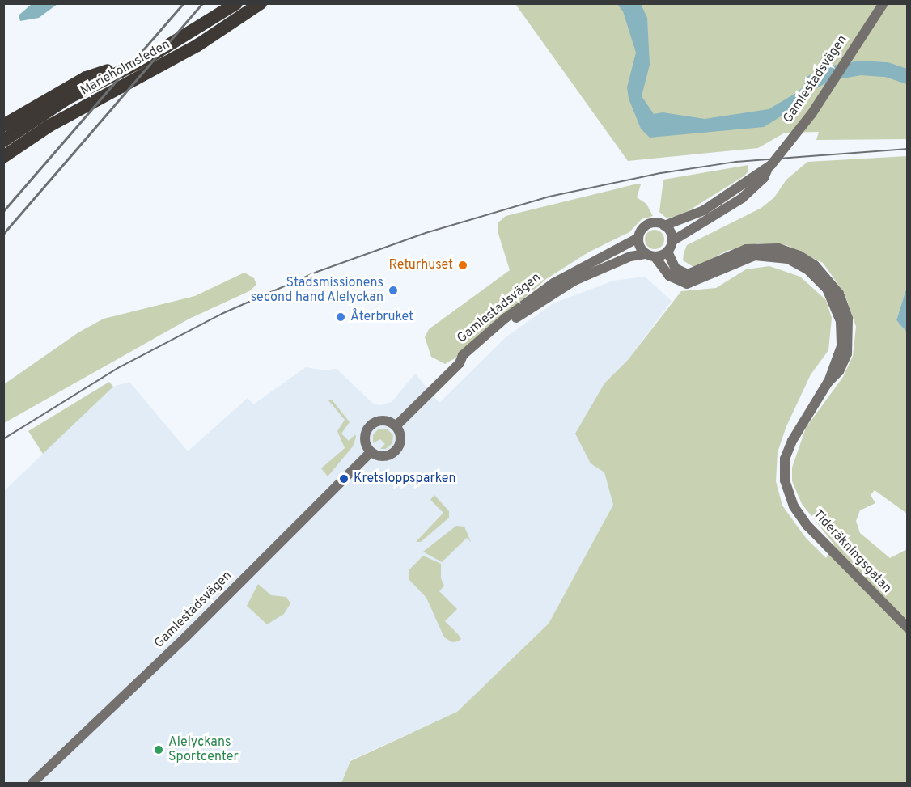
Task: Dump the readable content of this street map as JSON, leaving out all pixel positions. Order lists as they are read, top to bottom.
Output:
{
  "streets": {
    "highway": ["Marieholmsleden"],
    "street": ["Gamlestadsvägen", "Tideräkningsgatan"]
  },
  "crossings": [
    ["Gamlestadsvägen", "Tideräkningsgatan"]
  ],
  "places": [
    "Returhuset",
    "Stadsmissionens second hand Alelyckan",
    "Återbruket",
    "Kretsloppsparken",
    "Alelyckans Sportcenter"
  ]
}
